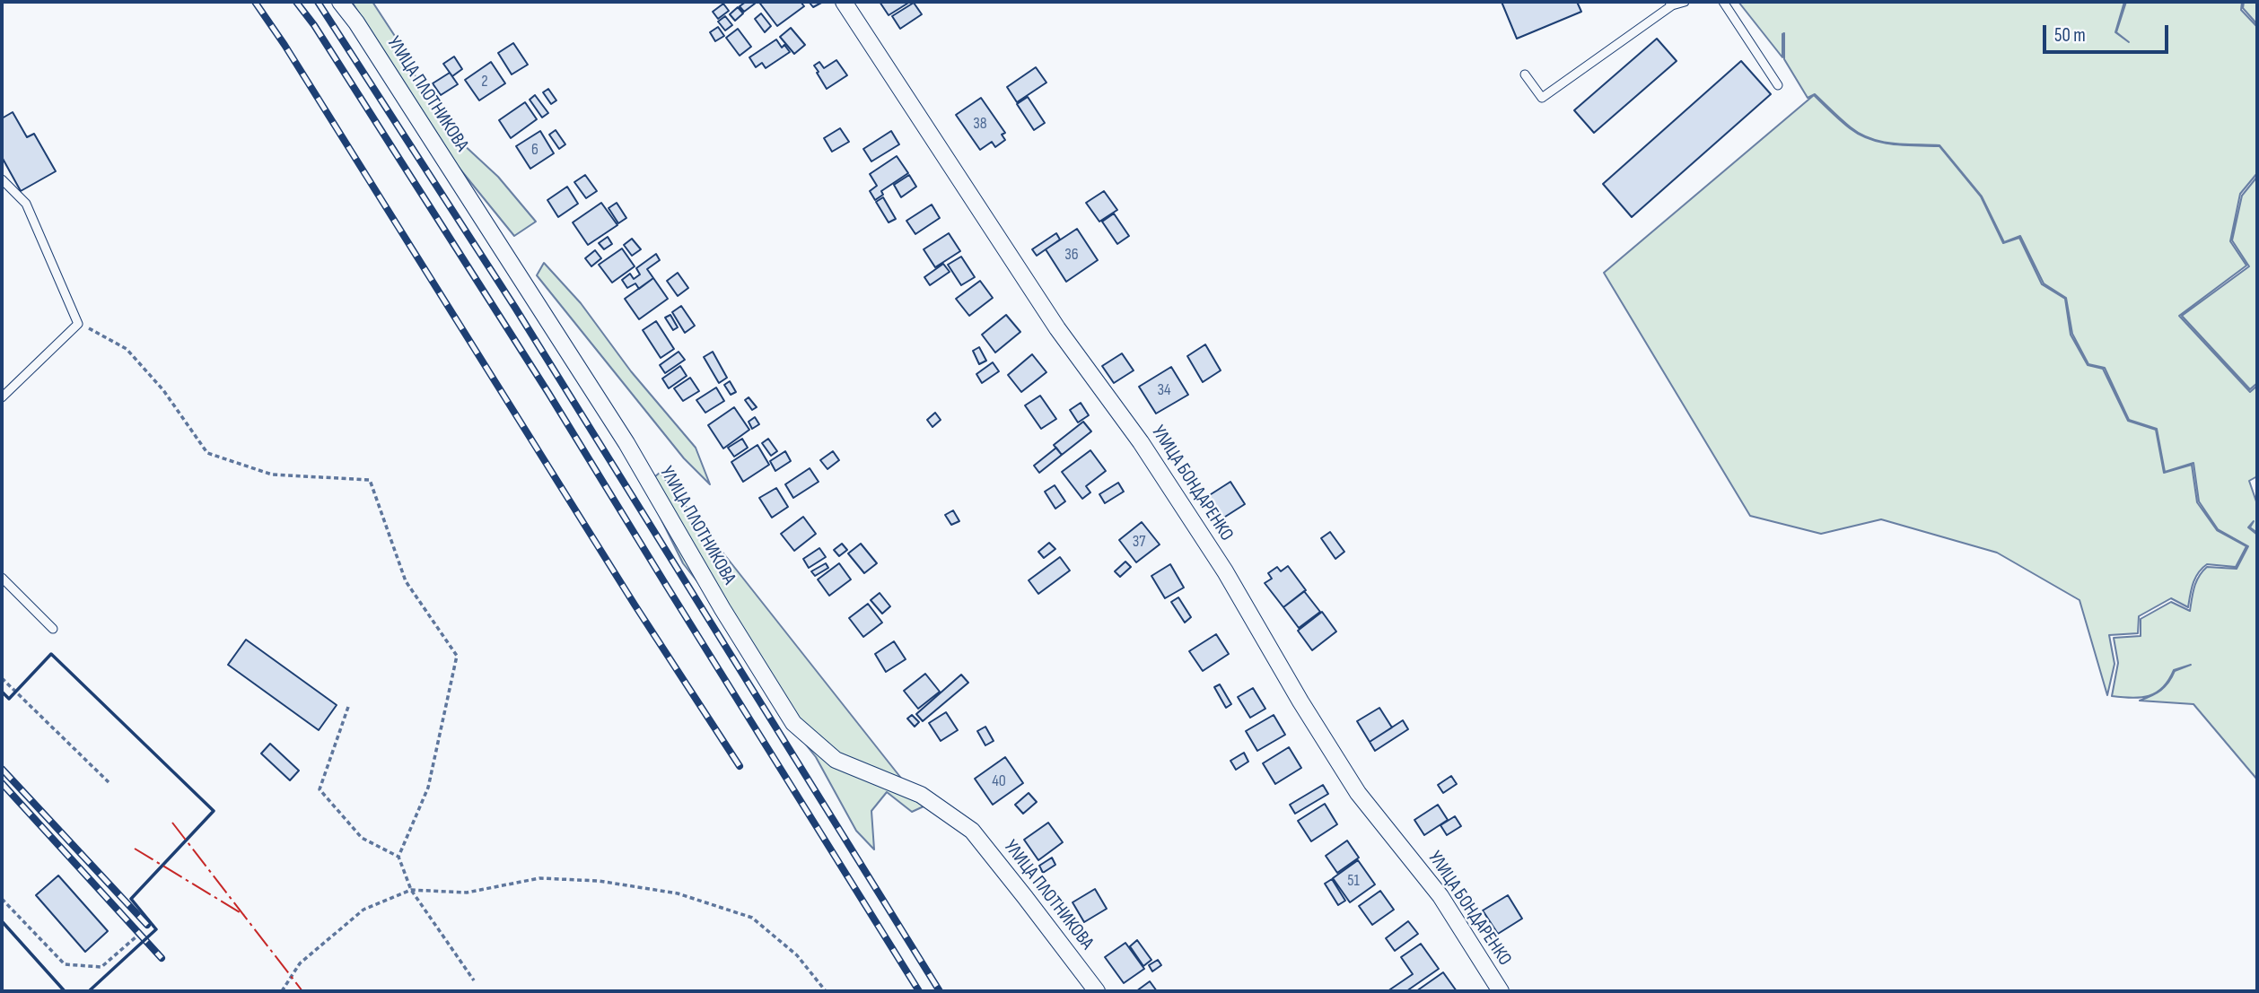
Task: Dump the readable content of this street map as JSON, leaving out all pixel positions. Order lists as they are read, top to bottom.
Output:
{
  "streets": {
    "street": ["УЛИЦА ПЛОТНИКОВА", "УЛИЦА БОНДАРЕНКО"]
  },
  "house_numbers": [
    "2",
    "38",
    "6",
    "36",
    "34",
    "37",
    "40",
    "51"
  ],
  "scale_bar": "50 m"
}
